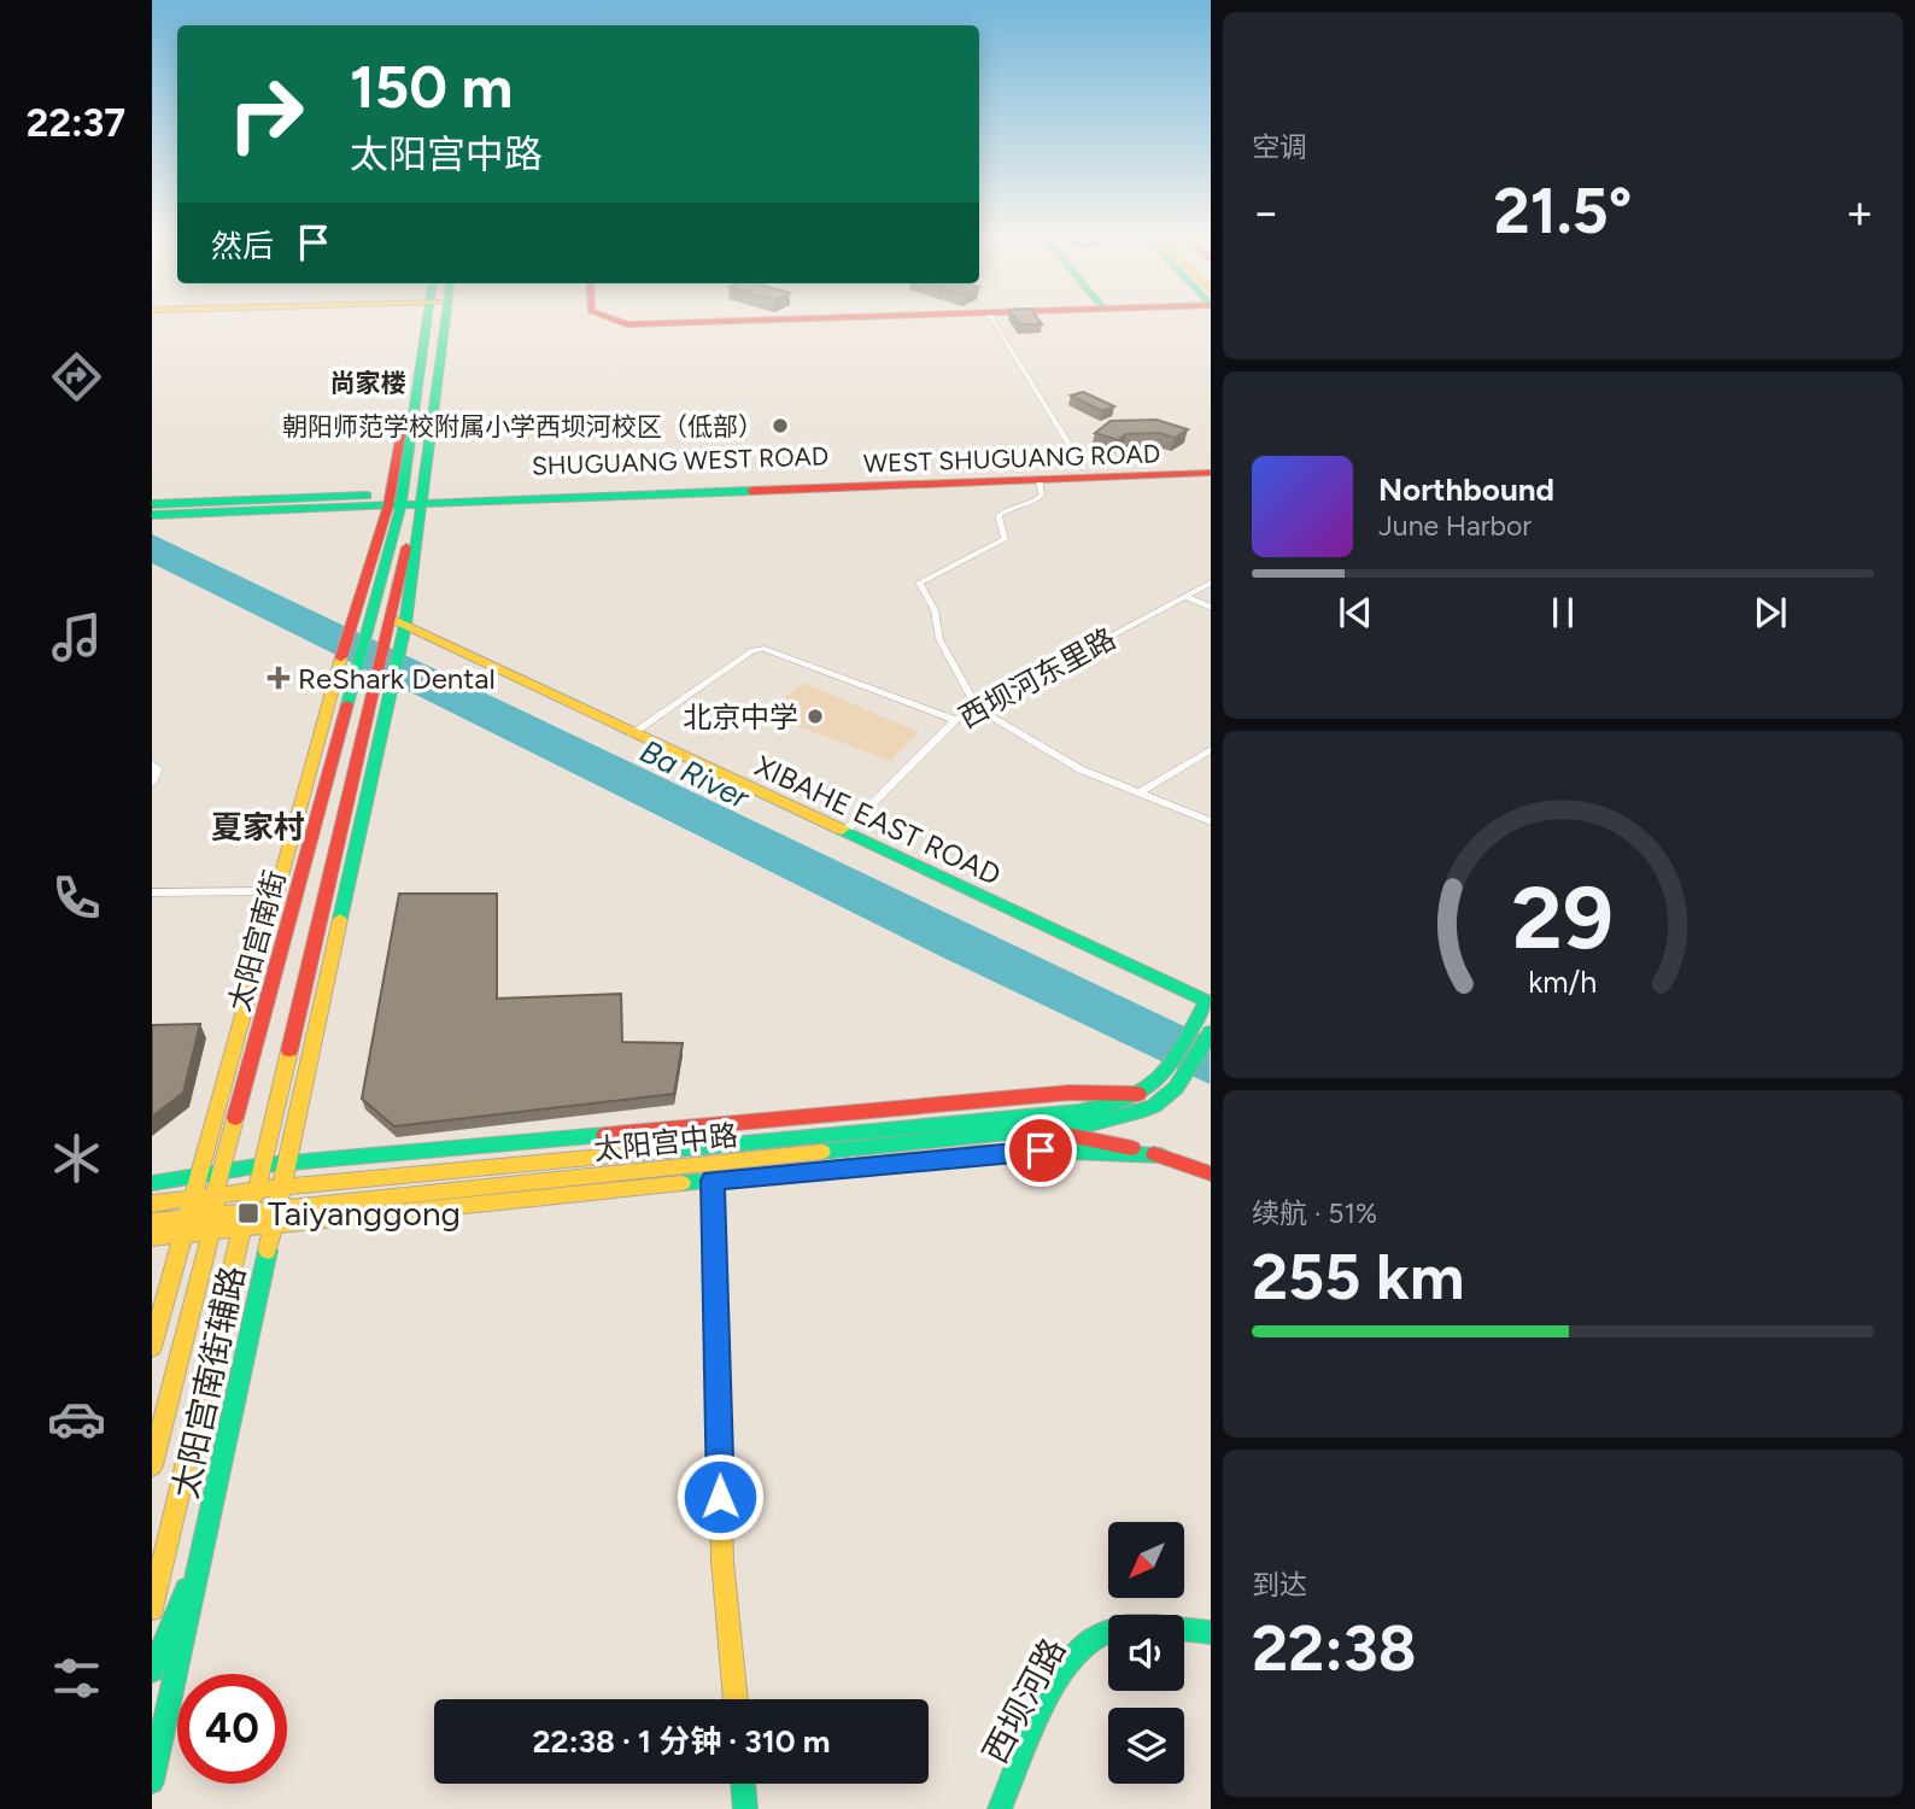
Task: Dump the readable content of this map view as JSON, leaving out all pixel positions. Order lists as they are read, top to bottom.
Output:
{
  "streets": {
    "main road": [
      "WEST SHUGUANG ROAD",
      "SHUGUANG WEST ROAD",
      "XIBAHE EAST ROAD",
      "太阳宫南街",
      "太阳宫中路",
      "太阳宫南街辅路",
      "西坝河路"
    ],
    "street": ["西坝河东里路"]
  },
  "crossings": [
    ["WEST SHUGUANG ROAD", "SHUGUANG WEST ROAD"],
    ["WEST SHUGUANG ROAD", "太阳宫南街"],
    ["SHUGUANG WEST ROAD", "太阳宫南街"],
    ["西坝河东里路", "XIBAHE EAST ROAD"],
    ["XIBAHE EAST ROAD", "太阳宫南街"],
    ["XIBAHE EAST ROAD", "太阳宫中路"],
    ["太阳宫南街", "太阳宫中路"],
    ["太阳宫南街", "太阳宫南街辅路"],
    ["太阳宫中路", "太阳宫南街辅路"]
  ],
  "districts": ["尚家楼", "夏家村"],
  "water": ["Ba River"],
  "places": {
    "other": ["朝阳师范学校附属小学西坝河校区（低部）", "北京中学"],
    "health": ["ReShark Dental"],
    "transit": ["Taiyanggong"]
  },
  "north": "bottom left",
  "page": {
    "tabs": "22:37",
    "tile": [
      "空调",
      ["续航 · 51%", "255 km"],
      ["到达", "22:38"]
    ],
    "turn": ["150 m", "太阳宫中路"],
    "heat": ["−", "21.5°", "+"],
    "then": "然后",
    "song": ["Northbound", "June Harbor"],
    "limit": "40",
    "trip": "22:38 · 1 分钟 · 310 m",
    "gauge": ["29", "km/h"]
  }
}
